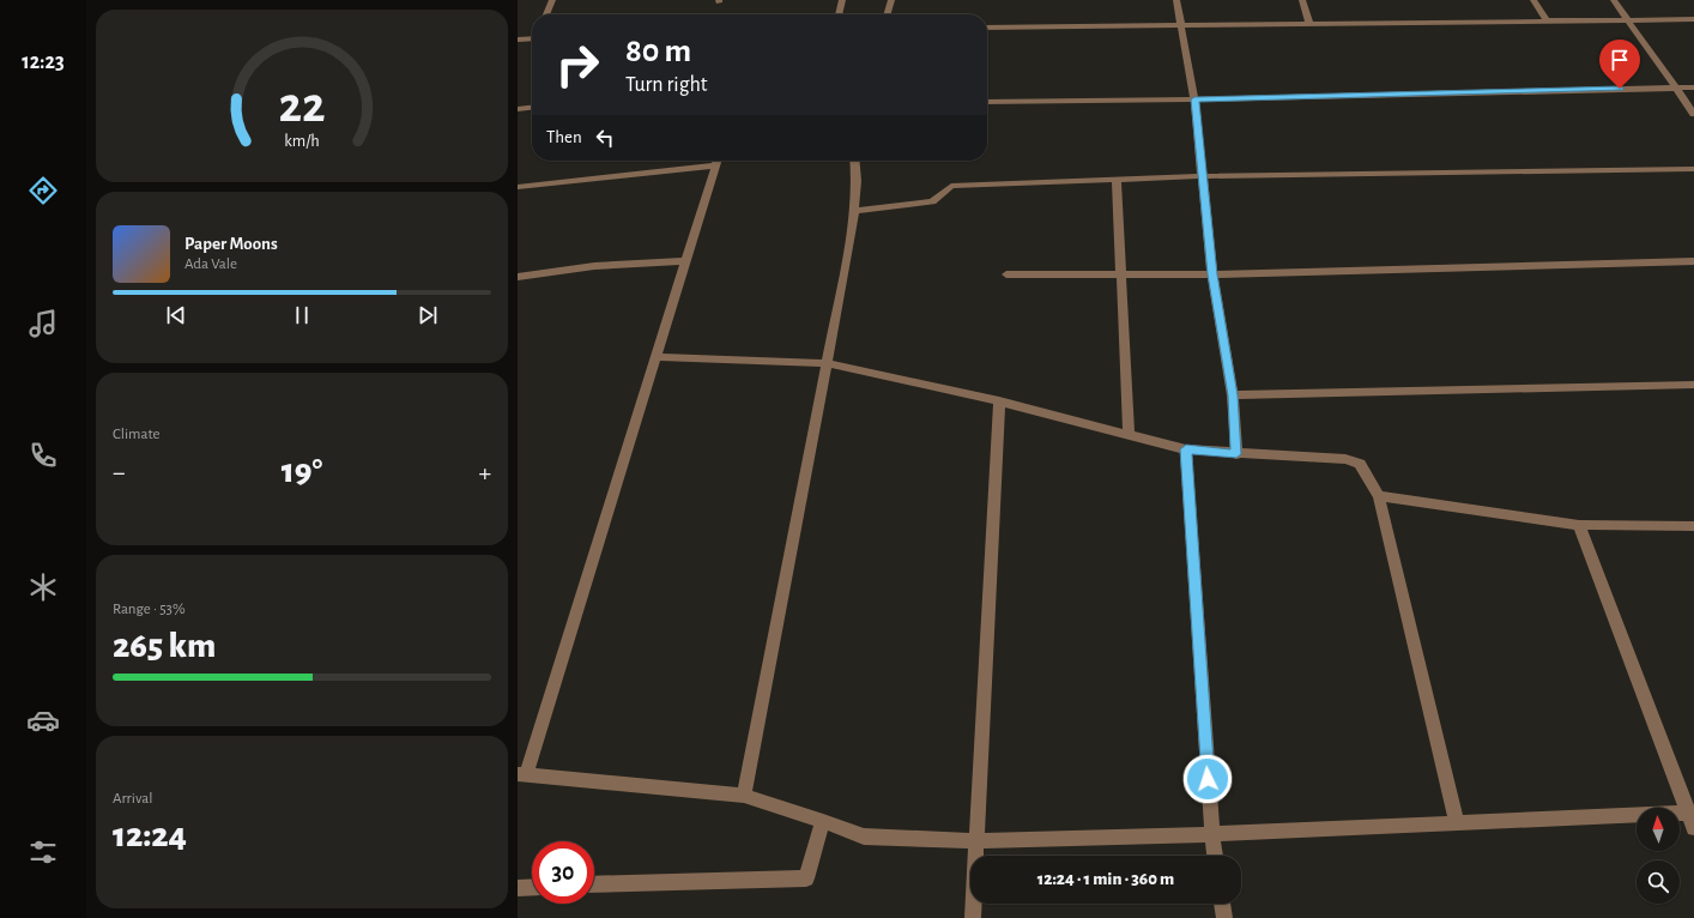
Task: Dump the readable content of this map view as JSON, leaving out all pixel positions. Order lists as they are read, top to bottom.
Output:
{
  "north": "top",
  "page": {
    "tabs": "12:23",
    "turn": ["80 m", "Turn right"],
    "then": "Then",
    "song": ["Paper Moons", "Ada Vale"],
    "tile": [
      "Climate",
      ["Range · 53%", "265 km"],
      ["Arrival", "12:24"]
    ],
    "heat": ["−", "19°", "+"],
    "limit": "30",
    "trip": "12:24 · 1 min · 360 m",
    "gauge": ["22", "km/h"]
  }
}
